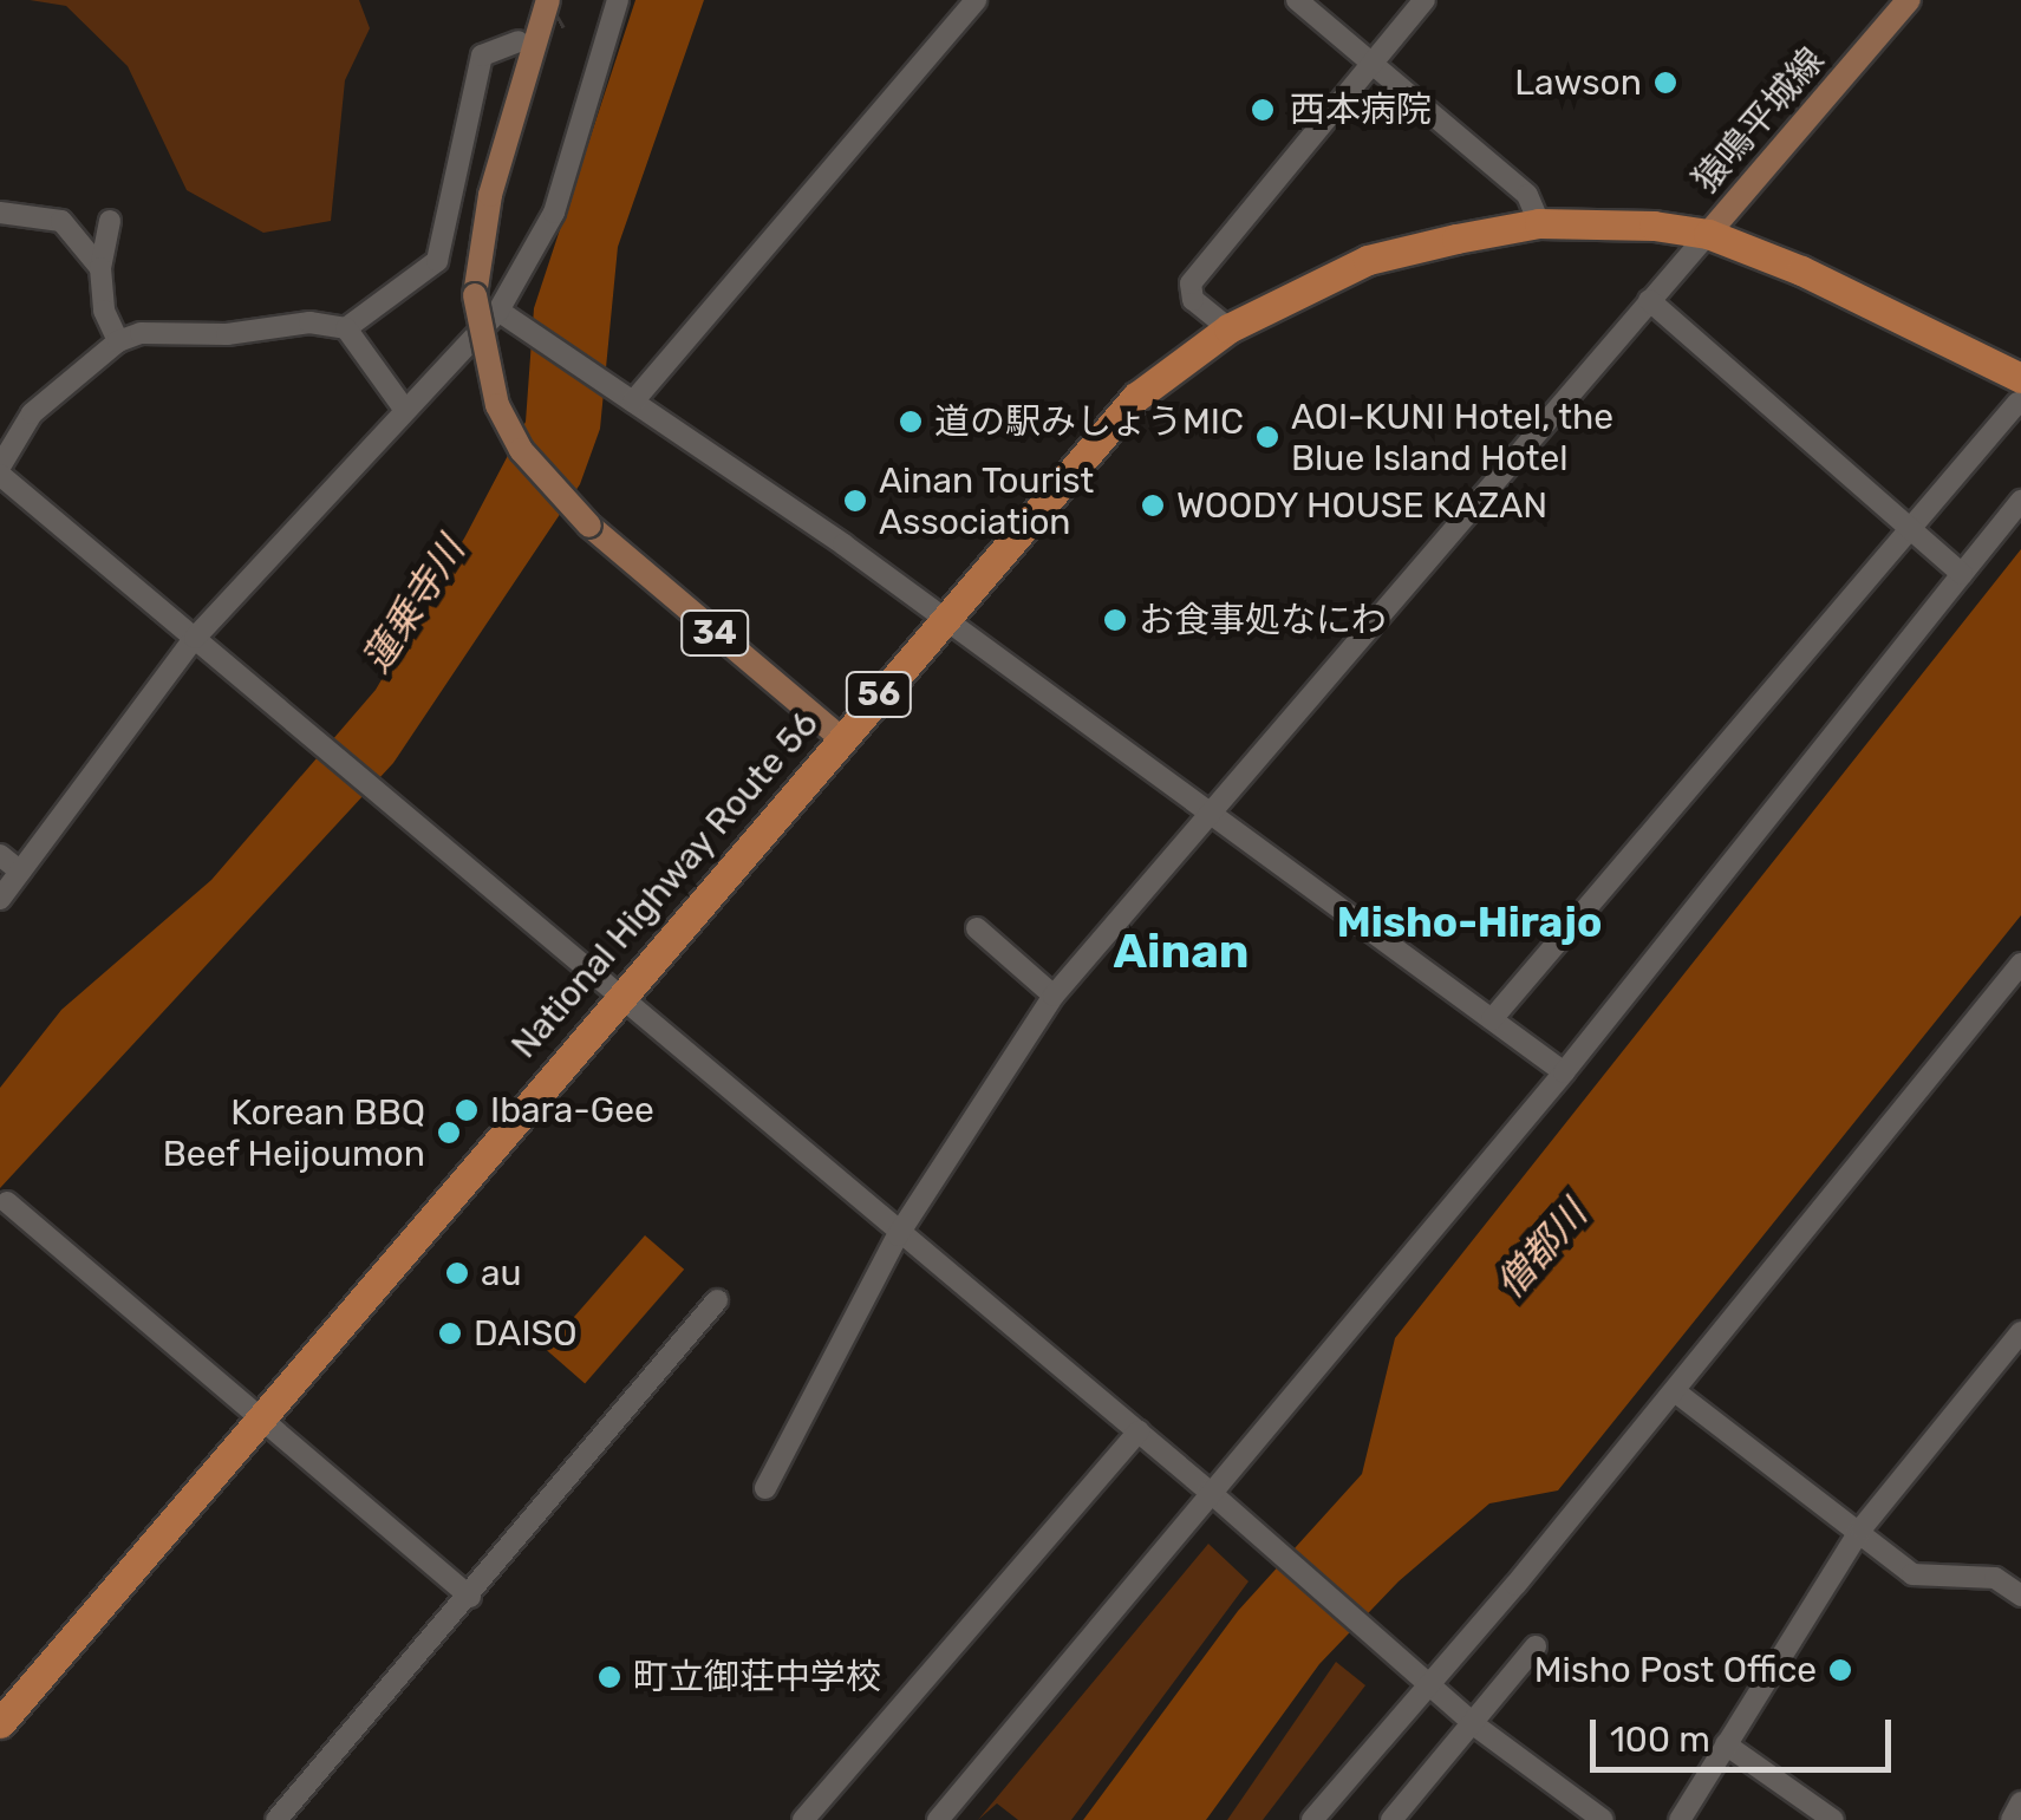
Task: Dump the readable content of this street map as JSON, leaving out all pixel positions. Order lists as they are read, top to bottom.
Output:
{
  "streets": {
    "highway": ["56", "National Highway Route 56"],
    "main road": ["猿鳴平城線", "34"]
  },
  "crossings": [
    ["猿鳴平城線", "National Highway Route 56"],
    ["34", "National Highway Route 56"]
  ],
  "districts": ["Misho-Hirajo", "Ainan"],
  "water": ["蓮乗寺川", "僧都川"],
  "places": [
    "Lawson",
    "西本病院",
    "道の駅みしょうMIC",
    "AOI-KUNI Hotel, the Blue Island Hotel",
    "Ainan Tourist Association",
    "WOODY HOUSE KAZAN",
    "お食事処なにわ",
    "Ibara-Gee",
    "Korean BBQ Beef Heijoumon",
    "au",
    "DAISO",
    "Misho Post Office",
    "町立御荘中学校"
  ],
  "scale_bar": "100 m"
}
